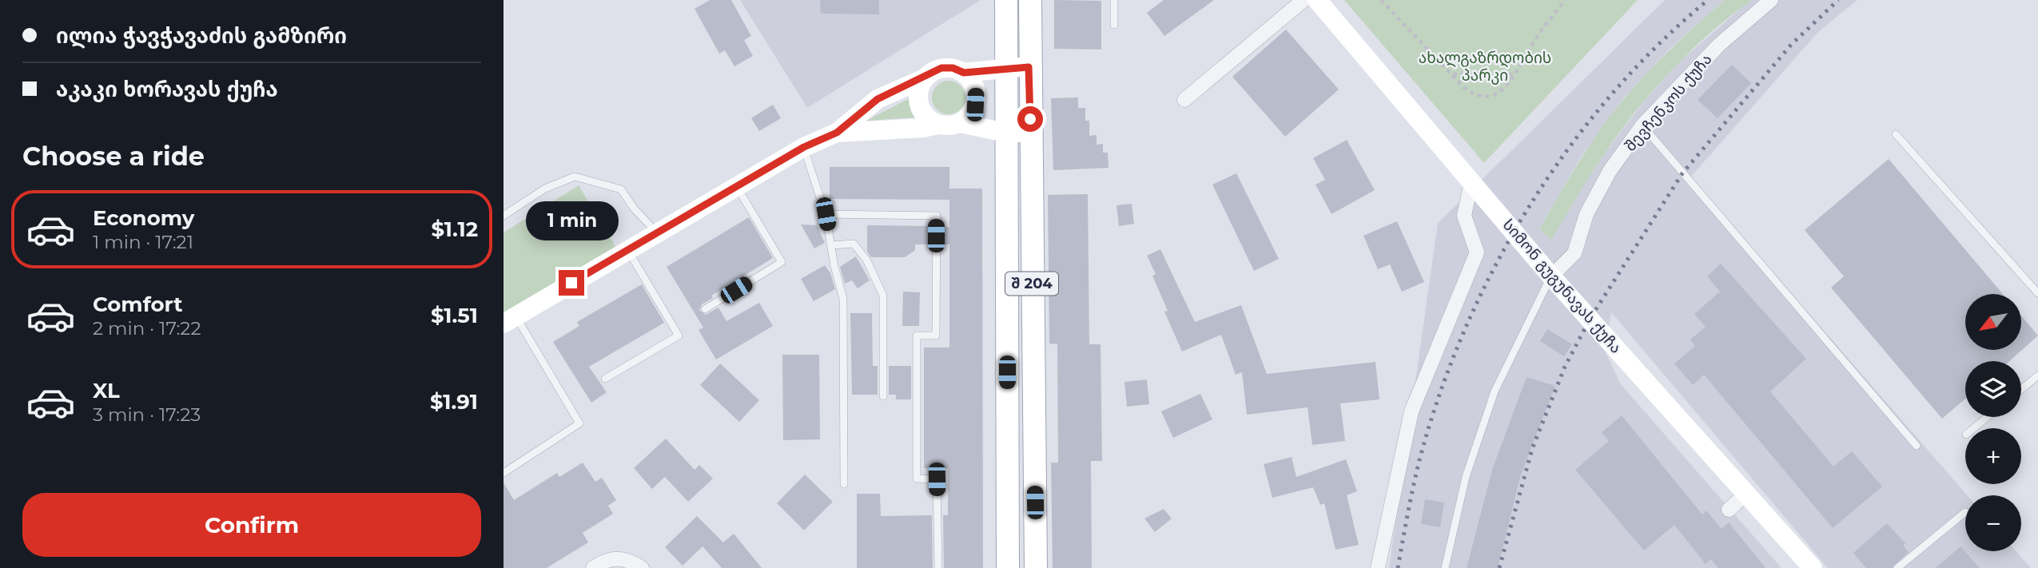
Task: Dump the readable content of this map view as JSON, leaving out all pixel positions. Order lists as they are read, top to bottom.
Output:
{
  "streets": {
    "main road": ["შ 204"],
    "street": ["შევჩენკოს ქუჩა", "სიმონ გუგუნავას ქუჩა"]
  },
  "crossings": [
    ["შევჩენკოს ქუჩა", "სიმონ გუგუნავას ქუჩა"]
  ],
  "parks": ["ახალგაზრდობის პარკი"],
  "north": "bottom left",
  "page": {
    "banner": ["ილია ჭავჭავაძის გამზირი", "აკაკი ხორავას ქუჩა"],
    "heading": "Choose a ride",
    "list": [
      {
        "name": "Economy",
        "note": "1 min · 17:21",
        "value": "$1.12"
      },
      {
        "name": "Comfort",
        "note": "2 min · 17:22",
        "value": "$1.51"
      },
      {
        "name": "XL",
        "note": "3 min · 17:23",
        "value": "$1.91"
      }
    ],
    "bubble": "1 min",
    "map_buttons": ["+", "−"],
    "buttons": "Confirm"
  }
}
